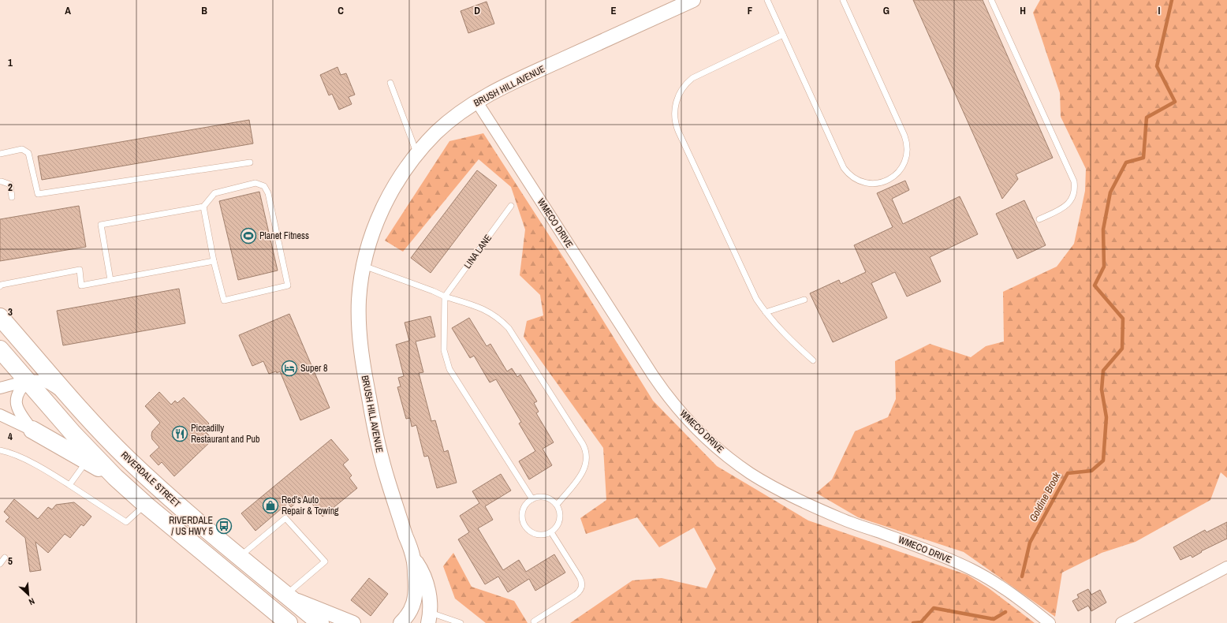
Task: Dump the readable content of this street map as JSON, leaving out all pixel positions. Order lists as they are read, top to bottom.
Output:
{
  "streets": {
    "main road": ["RIVERDALE STREET"],
    "street": ["BRUSH HILL AVENUE", "WMECO DRIVE"],
    "lane": ["LINA LANE"]
  },
  "crossings": [
    ["BRUSH HILL AVENUE", "WMECO DRIVE"]
  ],
  "water": ["Goldine Brook"],
  "places": {
    "sports": ["Planet Fitness"],
    "hotel": ["Super 8"],
    "restaurant": ["Piccadilly Restaurant and Pub"],
    "shop": ["Red's Auto Repair & Towing"],
    "bus stop": ["RIVERDALE / US HWY 5"]
  },
  "north": "bottom right",
  "grid": {
    "columns": [
      "A",
      "B",
      "C",
      "D",
      "E",
      "F",
      "G",
      "H",
      "I"
    ],
    "rows": [
      "1",
      "2",
      "3",
      "4",
      "5"
    ]
  }
}
